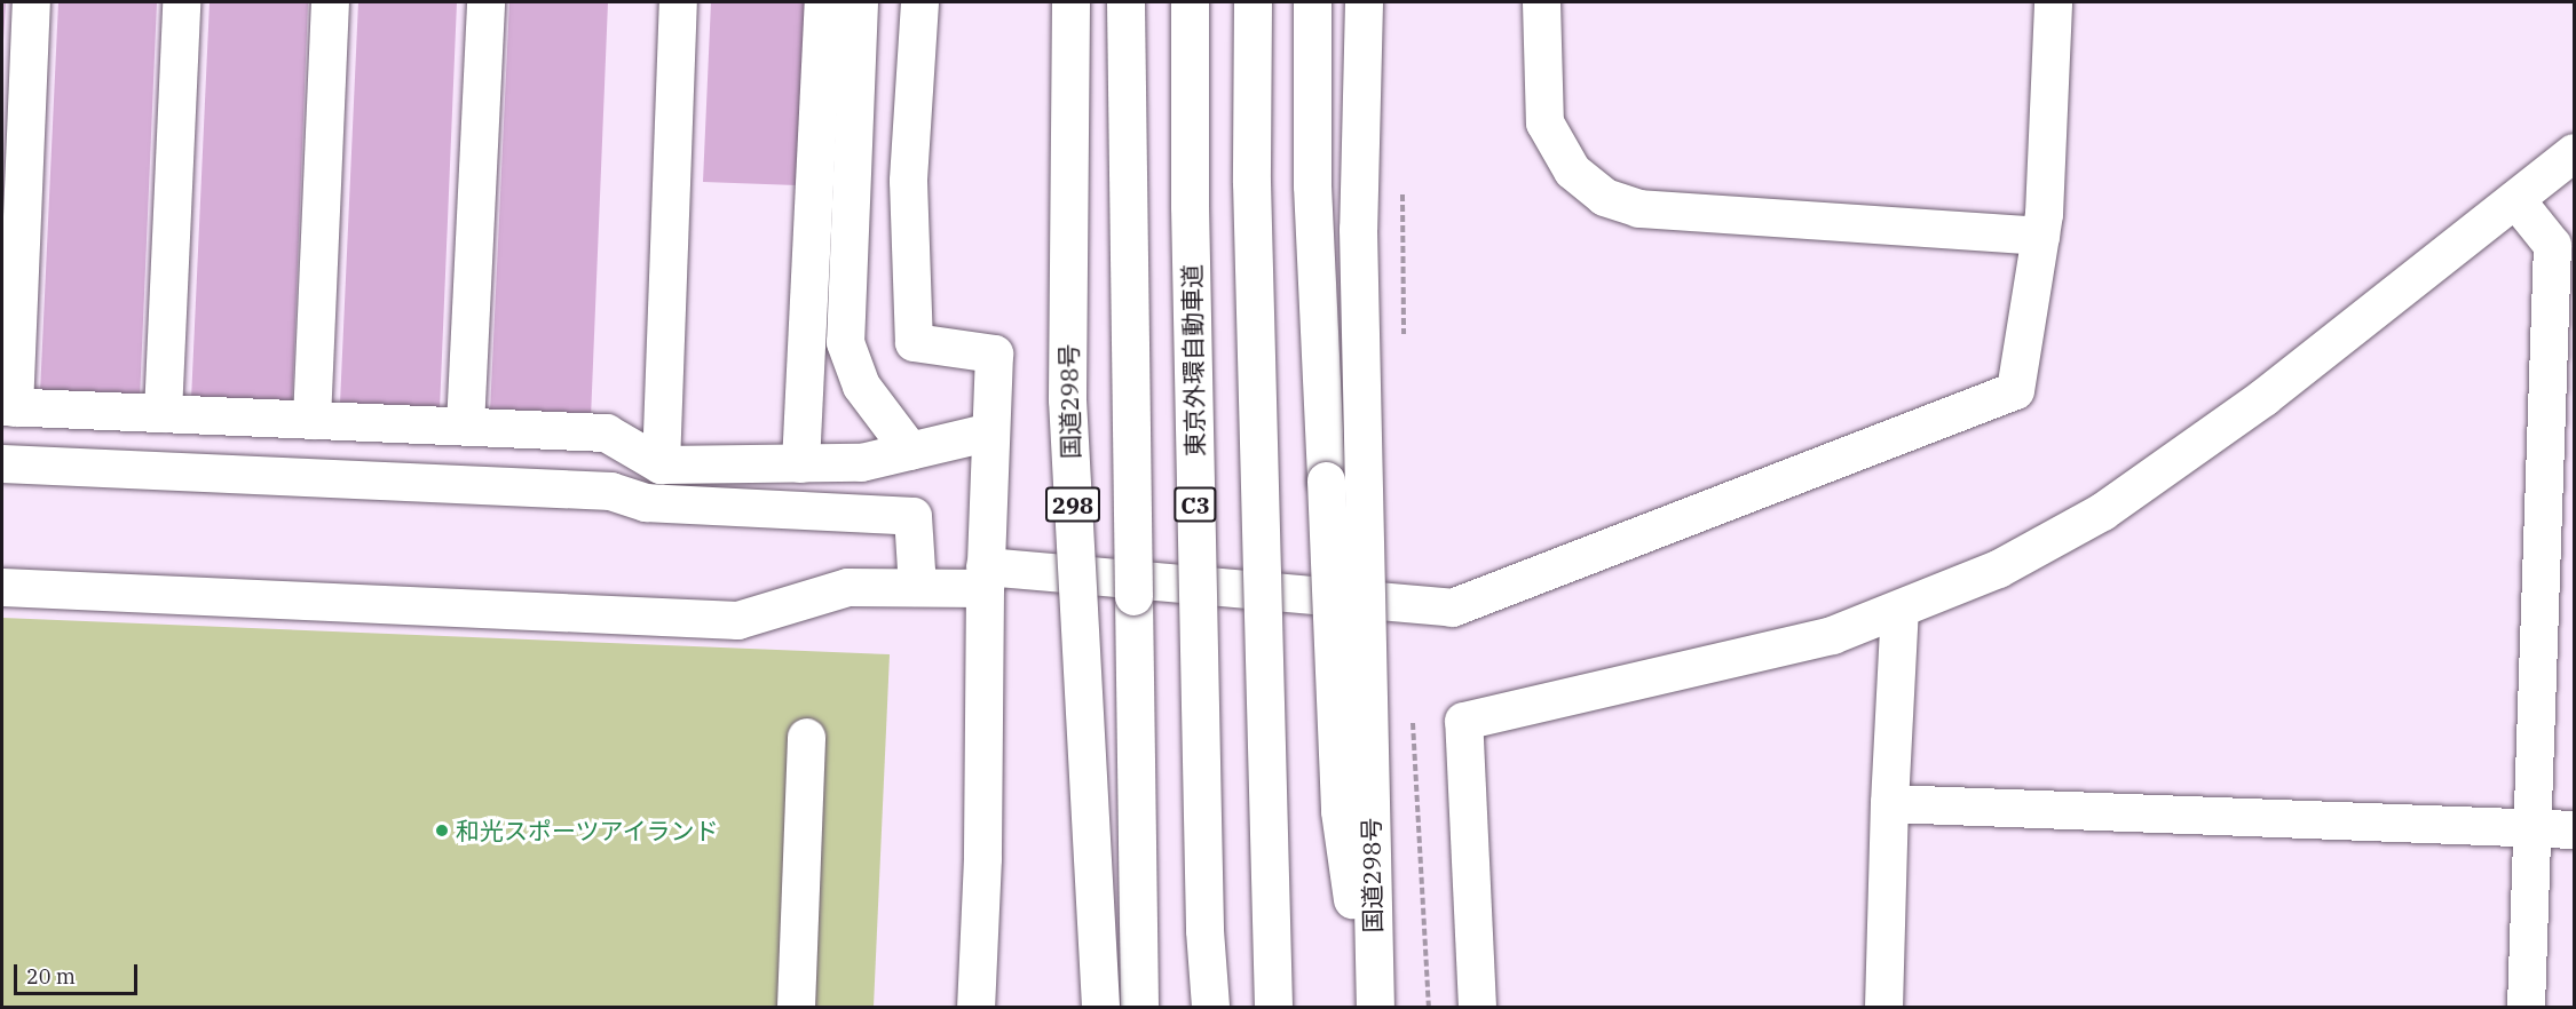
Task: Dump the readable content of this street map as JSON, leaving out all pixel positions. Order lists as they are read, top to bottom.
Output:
{
  "streets": {
    "main road": [
      "東京外環自動車道",
      "国道298号",
      "298",
      "C3"
    ]
  },
  "places": ["和光スポーツアイランド"],
  "scale_bar": "20 m"
}
